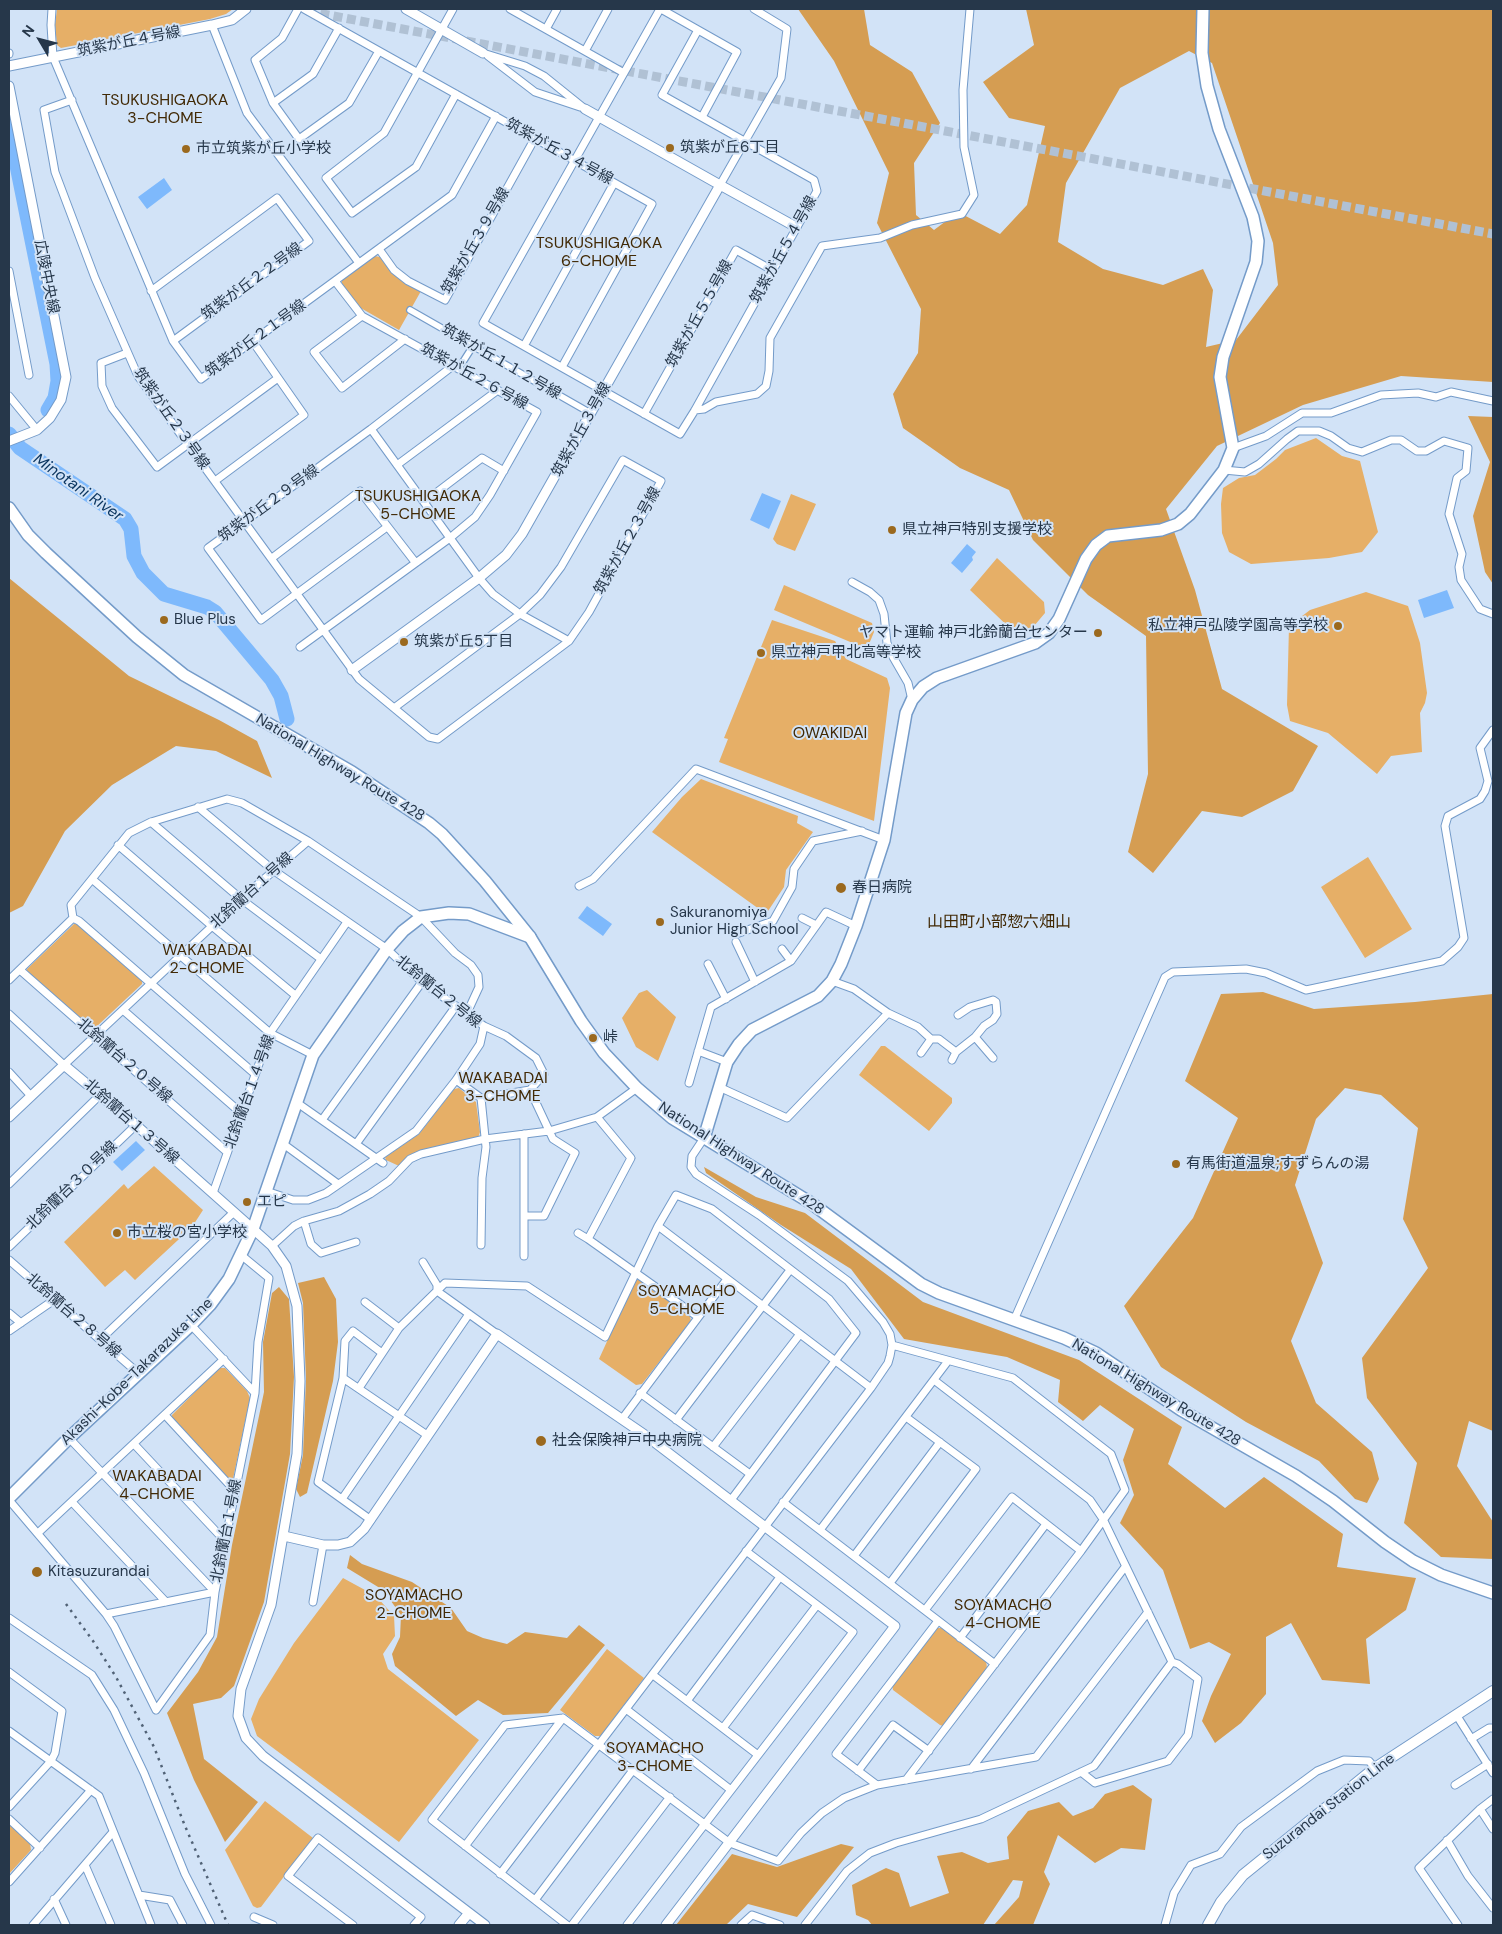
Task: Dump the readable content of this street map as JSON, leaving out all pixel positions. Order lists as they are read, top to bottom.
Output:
{
  "streets": {
    "main road": ["National Highway Route 428", "Akashi-Kobe-Takarazuka Line", "Suzurandai Station Line"],
    "street": [
      "筑紫が丘４号線",
      "筑紫が丘３４号線",
      "筑紫が丘３９号線",
      "筑紫が丘５４号線",
      "広陵中央線",
      "筑紫が丘２２号線",
      "筑紫が丘５５号線",
      "筑紫が丘２１号線",
      "筑紫が丘１１２号線",
      "筑紫が丘２６号線",
      "筑紫が丘２３号線",
      "筑紫が丘３号線",
      "筑紫が丘２９号線",
      "北鈴蘭台１号線",
      "北鈴蘭台２号線",
      "北鈴蘭台２０号線",
      "北鈴蘭台１４号線",
      "北鈴蘭台１３号線",
      "北鈴蘭台３０号線",
      "北鈴蘭台２８号線"
    ]
  },
  "crossings": [
    ["筑紫が丘４号線", "筑紫が丘２１号線"],
    ["筑紫が丘３４号線", "筑紫が丘３９号線"],
    ["筑紫が丘３４号線", "筑紫が丘５４号線"],
    ["筑紫が丘３４号線", "筑紫が丘２１号線"],
    ["筑紫が丘３９号線", "筑紫が丘２１号線"],
    ["筑紫が丘５４号線", "筑紫が丘５５号線"],
    ["筑紫が丘５４号線", "筑紫が丘３号線"],
    ["筑紫が丘２２号線", "筑紫が丘２１号線"],
    ["筑紫が丘２１号線", "筑紫が丘２６号線"],
    ["筑紫が丘２１号線", "筑紫が丘２３号線"],
    ["筑紫が丘１１２号線", "筑紫が丘３号線"],
    ["筑紫が丘２６号線", "筑紫が丘２３号線"],
    ["筑紫が丘２６号線", "筑紫が丘２９号線"],
    ["筑紫が丘２３号線", "筑紫が丘３号線"],
    ["筑紫が丘２３号線", "筑紫が丘２９号線"],
    ["北鈴蘭台１号線", "北鈴蘭台２号線"],
    ["北鈴蘭台１号線", "北鈴蘭台２０号線"],
    ["北鈴蘭台１号線", "北鈴蘭台１３号線"],
    ["北鈴蘭台１号線", "Akashi-Kobe-Takarazuka Line"],
    ["北鈴蘭台２号線", "北鈴蘭台１４号線"],
    ["北鈴蘭台２号線", "Akashi-Kobe-Takarazuka Line"],
    ["北鈴蘭台２０号線", "北鈴蘭台１４号線"],
    ["北鈴蘭台１４号線", "北鈴蘭台１３号線"],
    ["北鈴蘭台１３号線", "北鈴蘭台３０号線"],
    ["北鈴蘭台１３号線", "Akashi-Kobe-Takarazuka Line"],
    ["北鈴蘭台２８号線", "Akashi-Kobe-Takarazuka Line"]
  ],
  "districts": [
    "TSUKUSHIGAOKA 3-CHOME",
    "TSUKUSHIGAOKA 6-CHOME",
    "TSUKUSHIGAOKA 5-CHOME",
    "OWAKIDAI",
    "山田町小部惣六畑山",
    "WAKABADAI 2-CHOME",
    "WAKABADAI 3-CHOME",
    "SOYAMACHO 5-CHOME",
    "WAKABADAI 4-CHOME",
    "SOYAMACHO 2-CHOME",
    "SOYAMACHO 4-CHOME",
    "SOYAMACHO 3-CHOME"
  ],
  "water": ["Minotani River"],
  "places": [
    "筑紫が丘6丁目",
    "市立筑紫が丘小学校",
    "県立神戸特別支援学校",
    "Blue Plus",
    "私立神戸弘陵学園高等学校",
    "ヤマト運輸 神戸北鈴蘭台センター",
    "筑紫が丘5丁目",
    "県立神戸甲北高等学校",
    "春日病院",
    "Sakuranomiya Junior High School",
    "峠",
    "有馬街道温泉;すずらんの湯",
    "エピ",
    "市立桜の宮小学校",
    "社会保険神戸中央病院",
    "Kitasuzurandai"
  ],
  "north": "top left"
}
